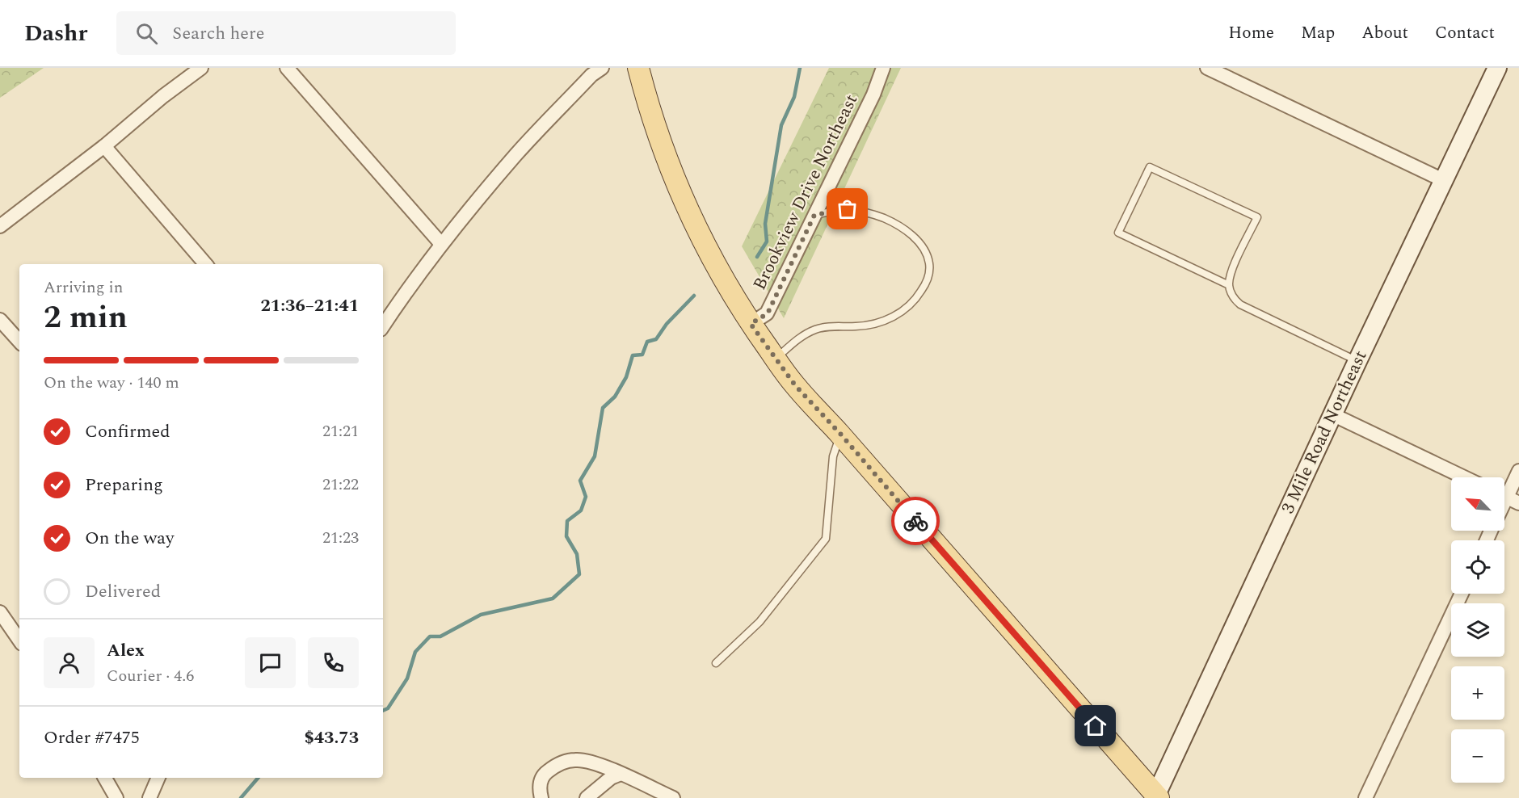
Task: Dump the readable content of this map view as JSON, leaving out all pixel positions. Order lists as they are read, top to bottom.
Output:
{
  "streets": {
    "main road": ["3 Mile Road Northeast"],
    "street": ["Brookview Drive Northeast"]
  },
  "north": "top left",
  "page": {
    "header": "Dashr",
    "search": "Search here",
    "nav": [
      "Home",
      "Map",
      "About",
      "Contact"
    ],
    "heading": ["2 min", "Arriving in", "21:36–21:41"],
    "panel": [
      "Alex",
      "Courier · 4.6",
      "Order #7475",
      "$43.73"
    ],
    "bar": "On the way · 140 m",
    "list": [
      ["Confirmed", "21:21"],
      ["Preparing", "21:22"],
      ["On the way", "21:23"],
      "Delivered"
    ],
    "map_buttons": ["+", "−"]
  }
}
